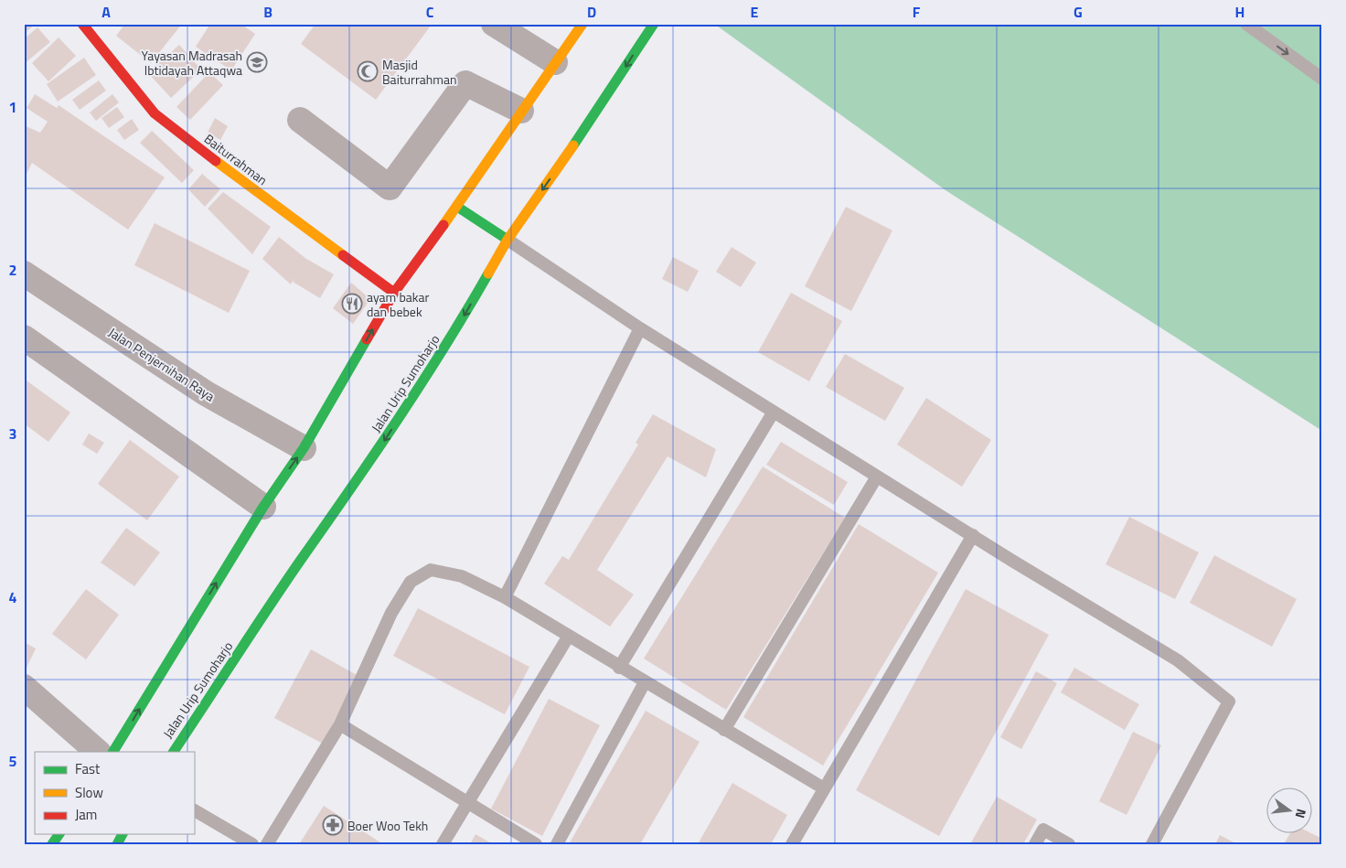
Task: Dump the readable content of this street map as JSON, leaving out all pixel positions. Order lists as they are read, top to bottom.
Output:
{
  "streets": {
    "main road": ["Baiturrahman", "Jalan Urip Sumoharjo"],
    "street": ["Jalan Penjernihan Raya"]
  },
  "places": {
    "school or university": ["Yayasan Madrasah Ibtidayah Attaqwa"],
    "mosque": ["Masjid Baiturrahman"],
    "restaurant": ["ayam bakar dan bebek"],
    "pharmacy": ["Boer Woo Tekh"]
  },
  "legend": ["Fast", "Slow", "Jam"],
  "north": "right",
  "grid": {
    "columns": [
      "A",
      "B",
      "C",
      "D",
      "E",
      "F",
      "G",
      "H"
    ],
    "rows": [
      "1",
      "2",
      "3",
      "4",
      "5"
    ]
  }
}
